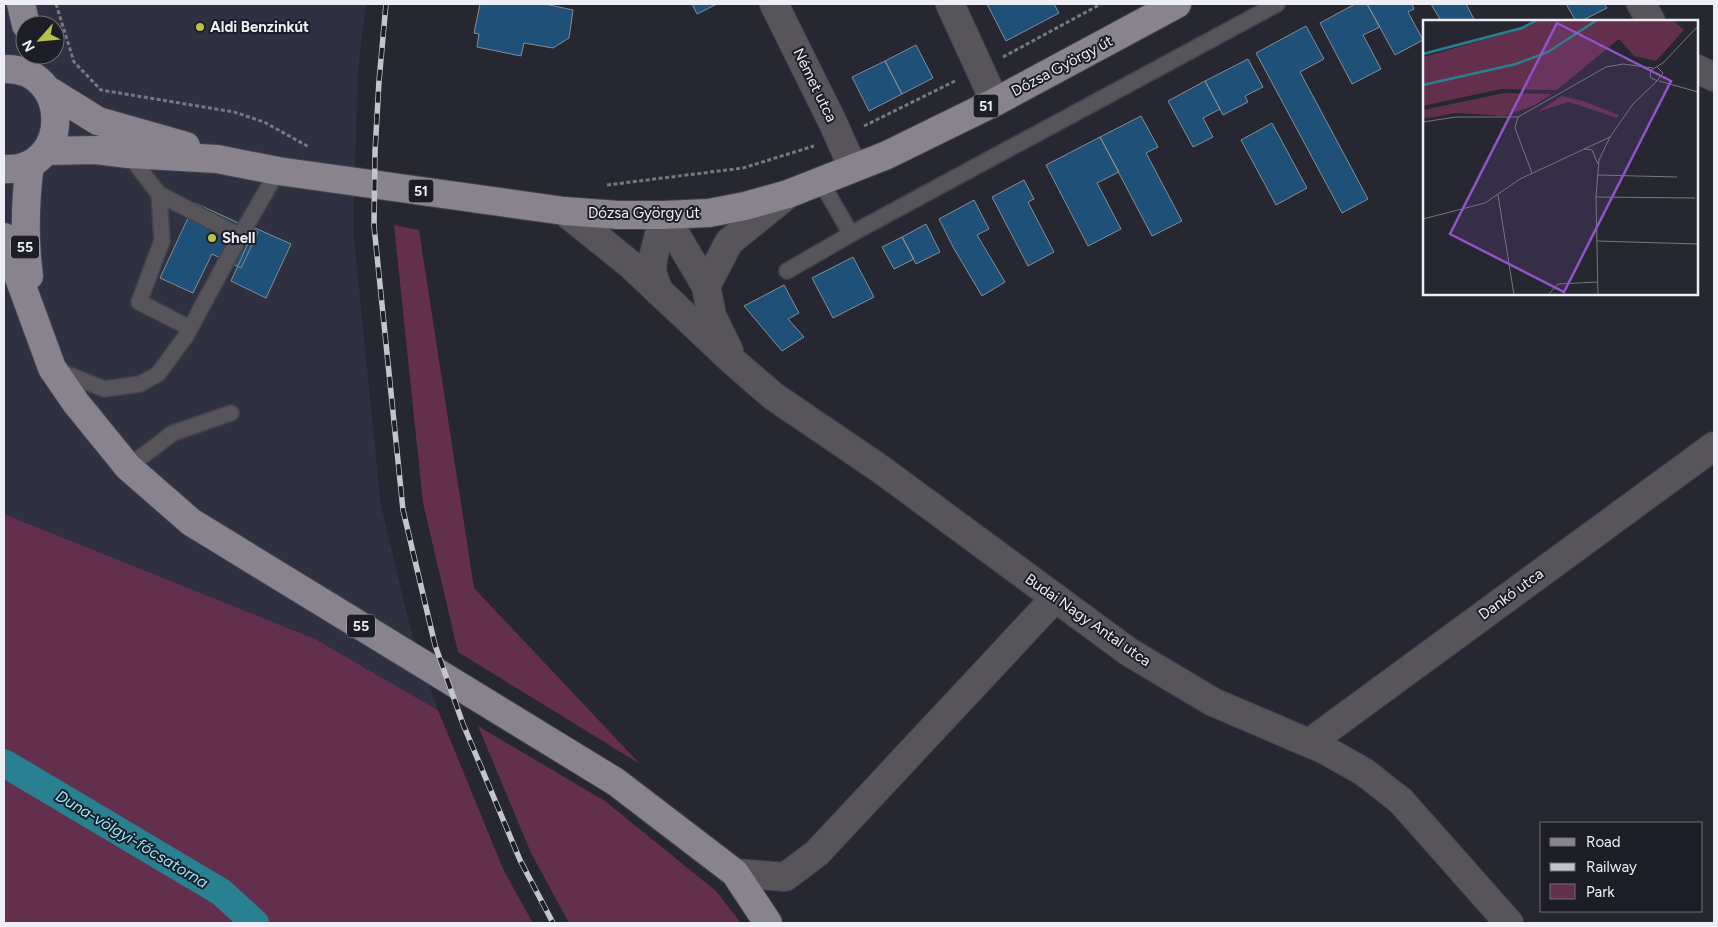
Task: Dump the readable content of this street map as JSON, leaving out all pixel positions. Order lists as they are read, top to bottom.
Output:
{
  "streets": {
    "main road": ["Dózsa György út", "51", "55"],
    "street": ["Német utca", "Dankó utca", "Budai Nagy Antal utca"]
  },
  "crossings": [
    ["Dózsa György út", "Német utca"],
    ["Dózsa György út", "51"],
    ["Dózsa György út", "Budai Nagy Antal utca"],
    ["51", "55"],
    ["Dankó utca", "Budai Nagy Antal utca"]
  ],
  "water": ["Duna-völgyi-főcsatorna"],
  "places": ["Aldi Benzinkút", "Shell"],
  "legend": ["Road", "Railway", "Park"],
  "north": "bottom left"
}
